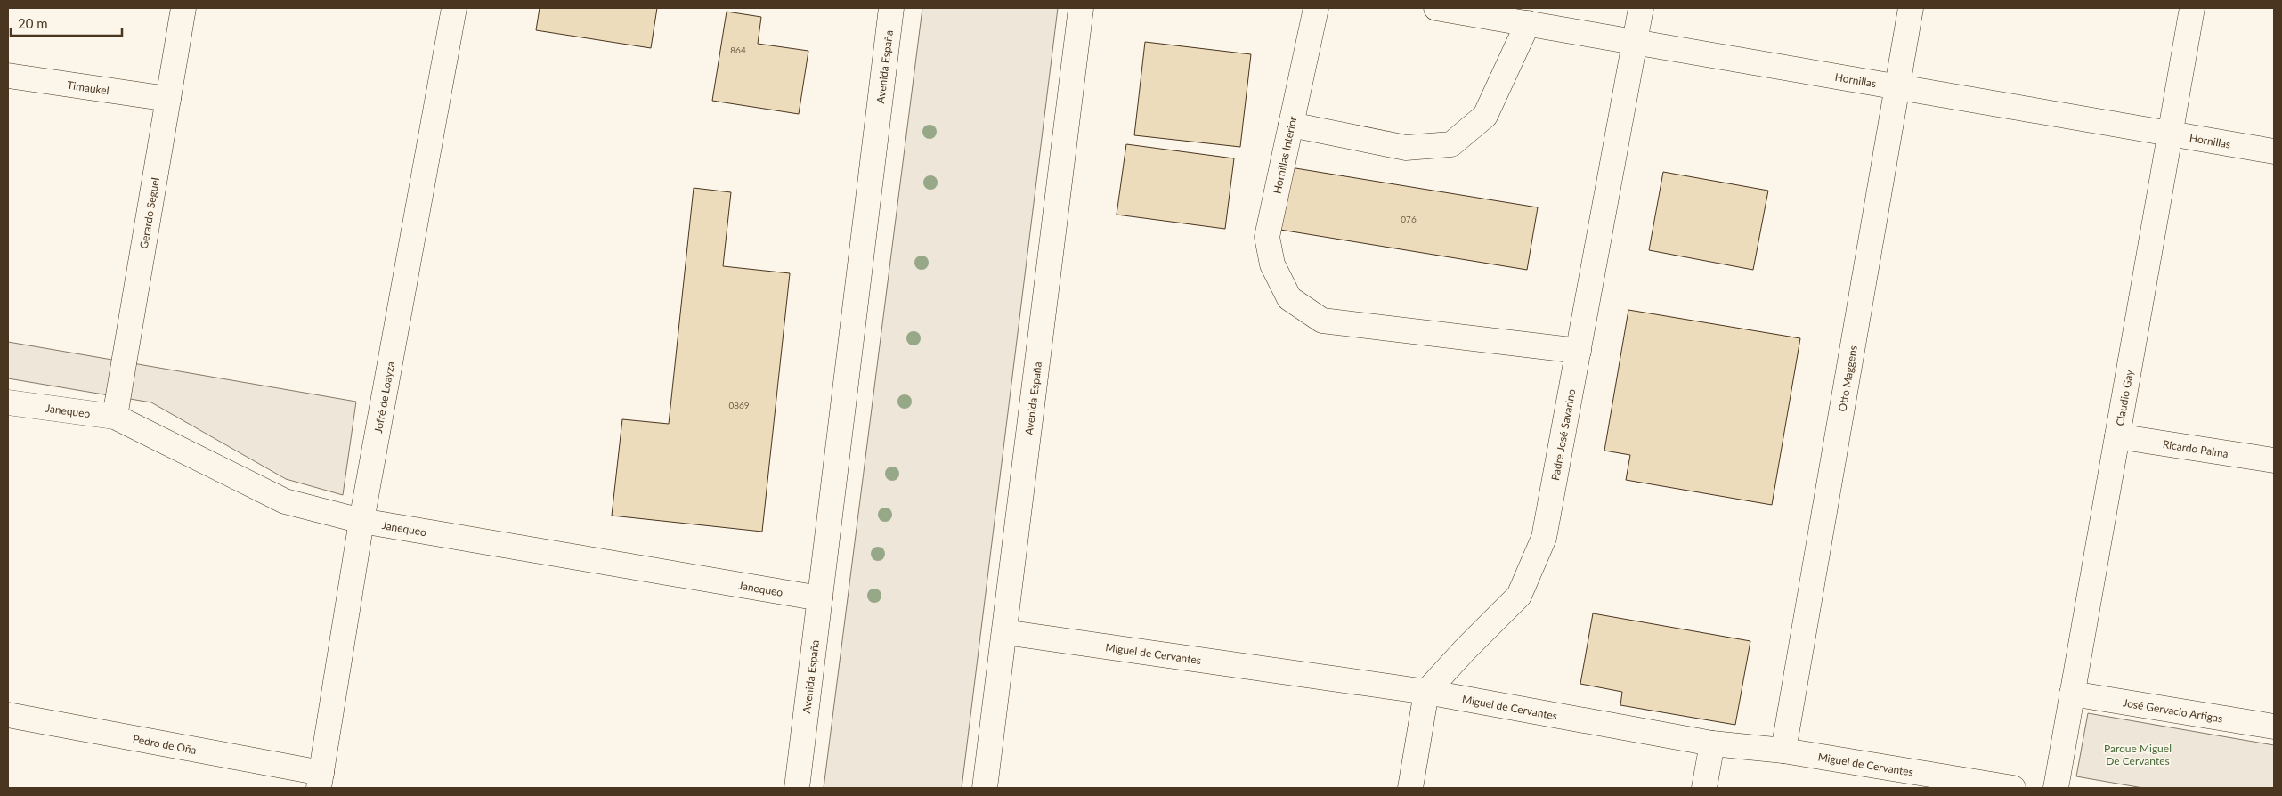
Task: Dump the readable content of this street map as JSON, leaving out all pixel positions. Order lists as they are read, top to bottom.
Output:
{
  "streets": {
    "street": [
      "Avenida España",
      "Hornillas",
      "Timaukel",
      "Hornillas Interior",
      "Gerardo Seguel",
      "Otto Maggens",
      "Jofré de Loayza",
      "Claudio Gay",
      "Janequeo",
      "Padre José Savarino",
      "Ricardo Palma",
      "Miguel de Cervantes",
      "José Gervacio Artigas",
      "Pedro de Oña"
    ]
  },
  "crossings": [
    ["Avenida España", "Janequeo"],
    ["Avenida España", "Miguel de Cervantes"],
    ["Hornillas", "Otto Maggens"],
    ["Hornillas", "Claudio Gay"],
    ["Hornillas", "Padre José Savarino"],
    ["Timaukel", "Gerardo Seguel"],
    ["Hornillas Interior", "Padre José Savarino"],
    ["Gerardo Seguel", "Janequeo"],
    ["Otto Maggens", "Miguel de Cervantes"],
    ["Jofré de Loayza", "Janequeo"],
    ["Jofré de Loayza", "Pedro de Oña"],
    ["Claudio Gay", "Ricardo Palma"],
    ["Claudio Gay", "José Gervacio Artigas"],
    ["Padre José Savarino", "Miguel de Cervantes"]
  ],
  "parks": ["Parque Miguel De Cervantes"],
  "house_numbers": ["864", "076", "0869"],
  "scale_bar": "20 m"
}
